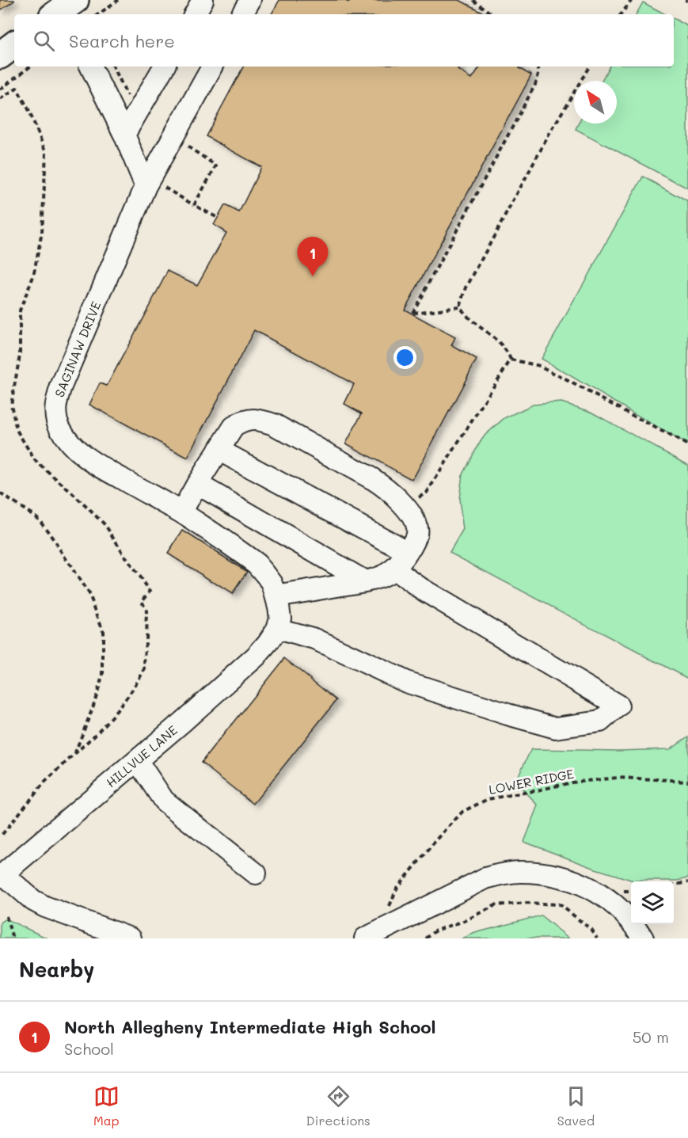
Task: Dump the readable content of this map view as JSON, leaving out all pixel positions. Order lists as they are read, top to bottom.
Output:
{
  "streets": {
    "street": ["SAGINAW DRIVE", "HILLVUE LANE"],
    "path": ["LOWER RIDGE"]
  },
  "crossings": [
    ["SAGINAW DRIVE", "HILLVUE LANE"]
  ],
  "north": "top left",
  "page": {
    "search": "Search here",
    "pins": "1",
    "heading": "Nearby",
    "list": [
      {
        "mark": "1",
        "name": "North Allegheny Intermediate High School",
        "note": "School",
        "value": "50 m"
      }
    ],
    "nav": ["Map", "Directions", "Saved"]
  }
}
